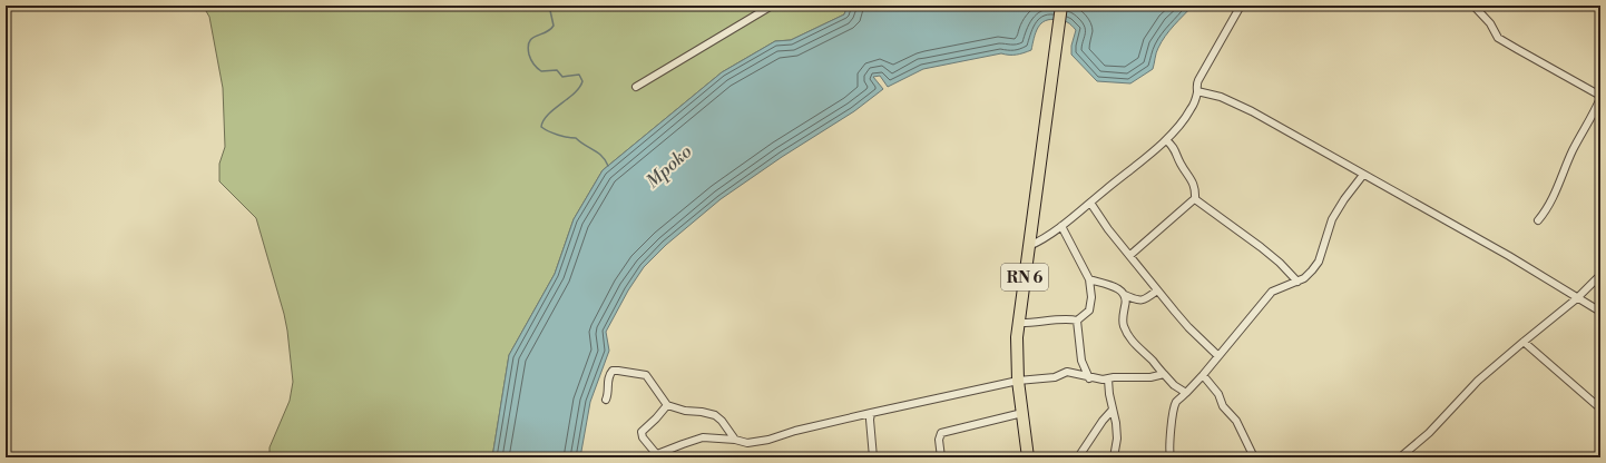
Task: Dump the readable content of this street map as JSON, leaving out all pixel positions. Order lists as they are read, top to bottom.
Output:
{
  "streets": {
    "main road": ["RN 6"]
  },
  "water": ["Mpoko"]
}
